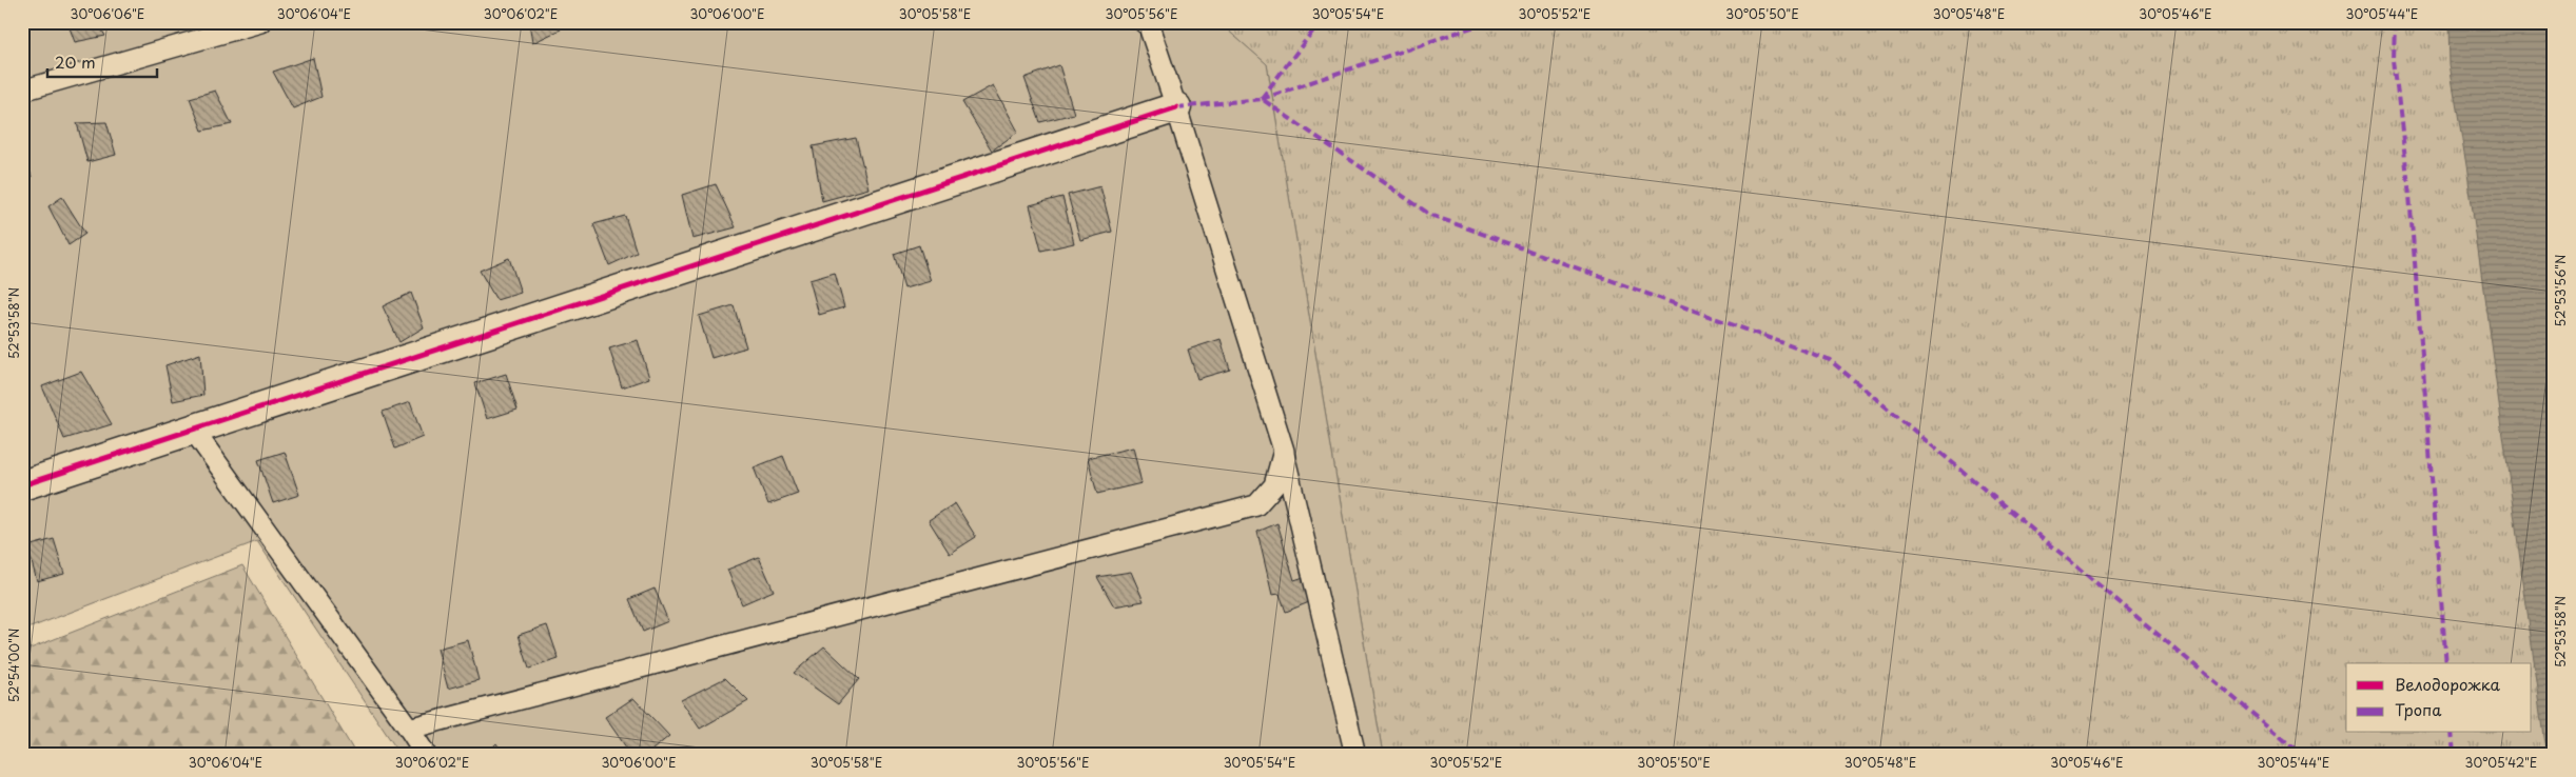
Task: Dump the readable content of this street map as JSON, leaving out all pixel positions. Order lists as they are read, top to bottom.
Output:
{
  "legend": ["Велодорожка", "Тропа"],
  "scale_bar": "20 m",
  "coordinates": [
    "30°06'06\"E",
    "30°06'04\"E",
    "30°06'02\"E",
    "30°06'00\"E",
    "30°05'58\"E",
    "30°05'56\"E",
    "30°05'54\"E",
    "30°05'52\"E",
    "30°05'50\"E",
    "30°05'48\"E",
    "30°05'46\"E",
    "30°05'44\"E",
    "52°53'56\"N",
    "52°53'58\"N",
    "52°54'00\"N",
    "30°05'42\"E"
  ]
}
